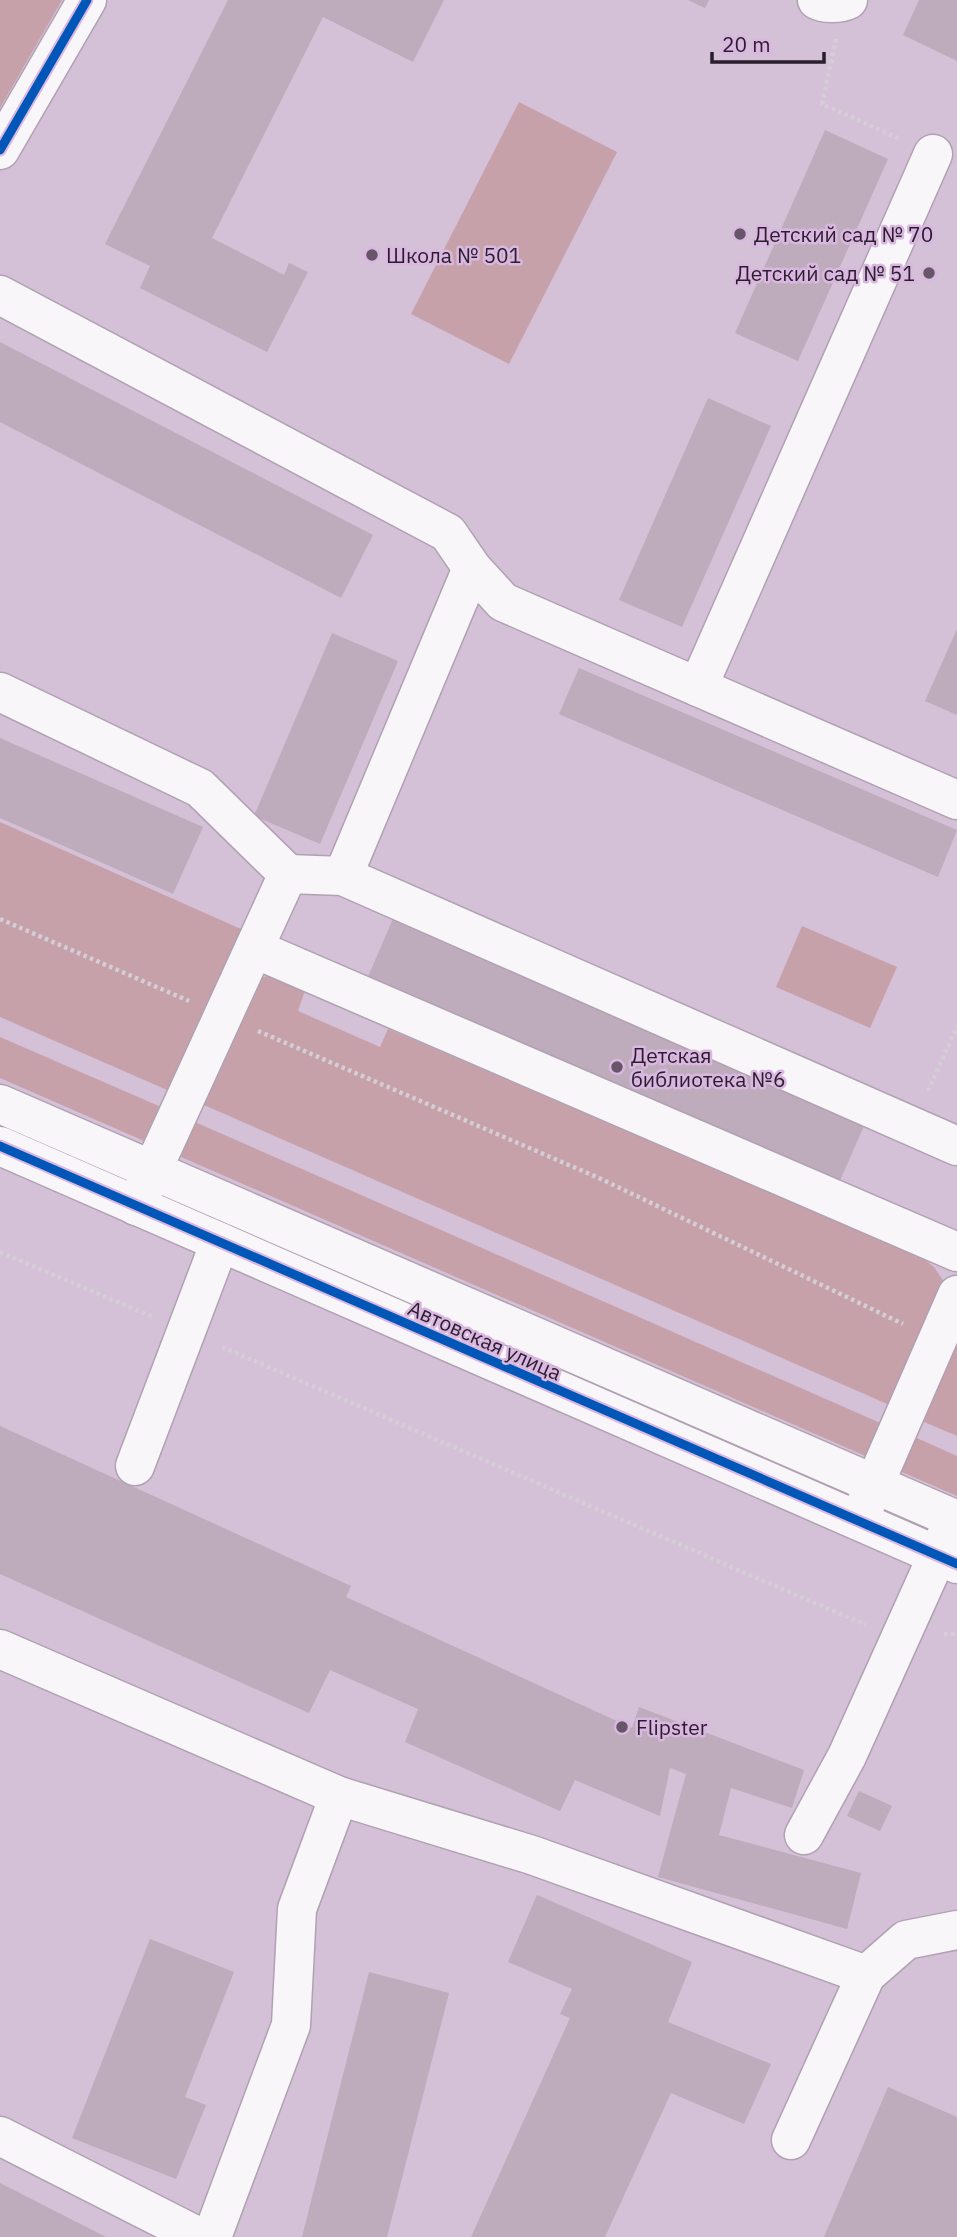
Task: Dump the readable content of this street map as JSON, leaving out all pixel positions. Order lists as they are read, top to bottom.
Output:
{
  "streets": {
    "street": ["Автовская улица"]
  },
  "places": [
    "Детский сад № 70",
    "Школа № 501",
    "Детский сад № 51",
    "Детская библиотека №6",
    "Flipster"
  ],
  "scale_bar": "20 m"
}
